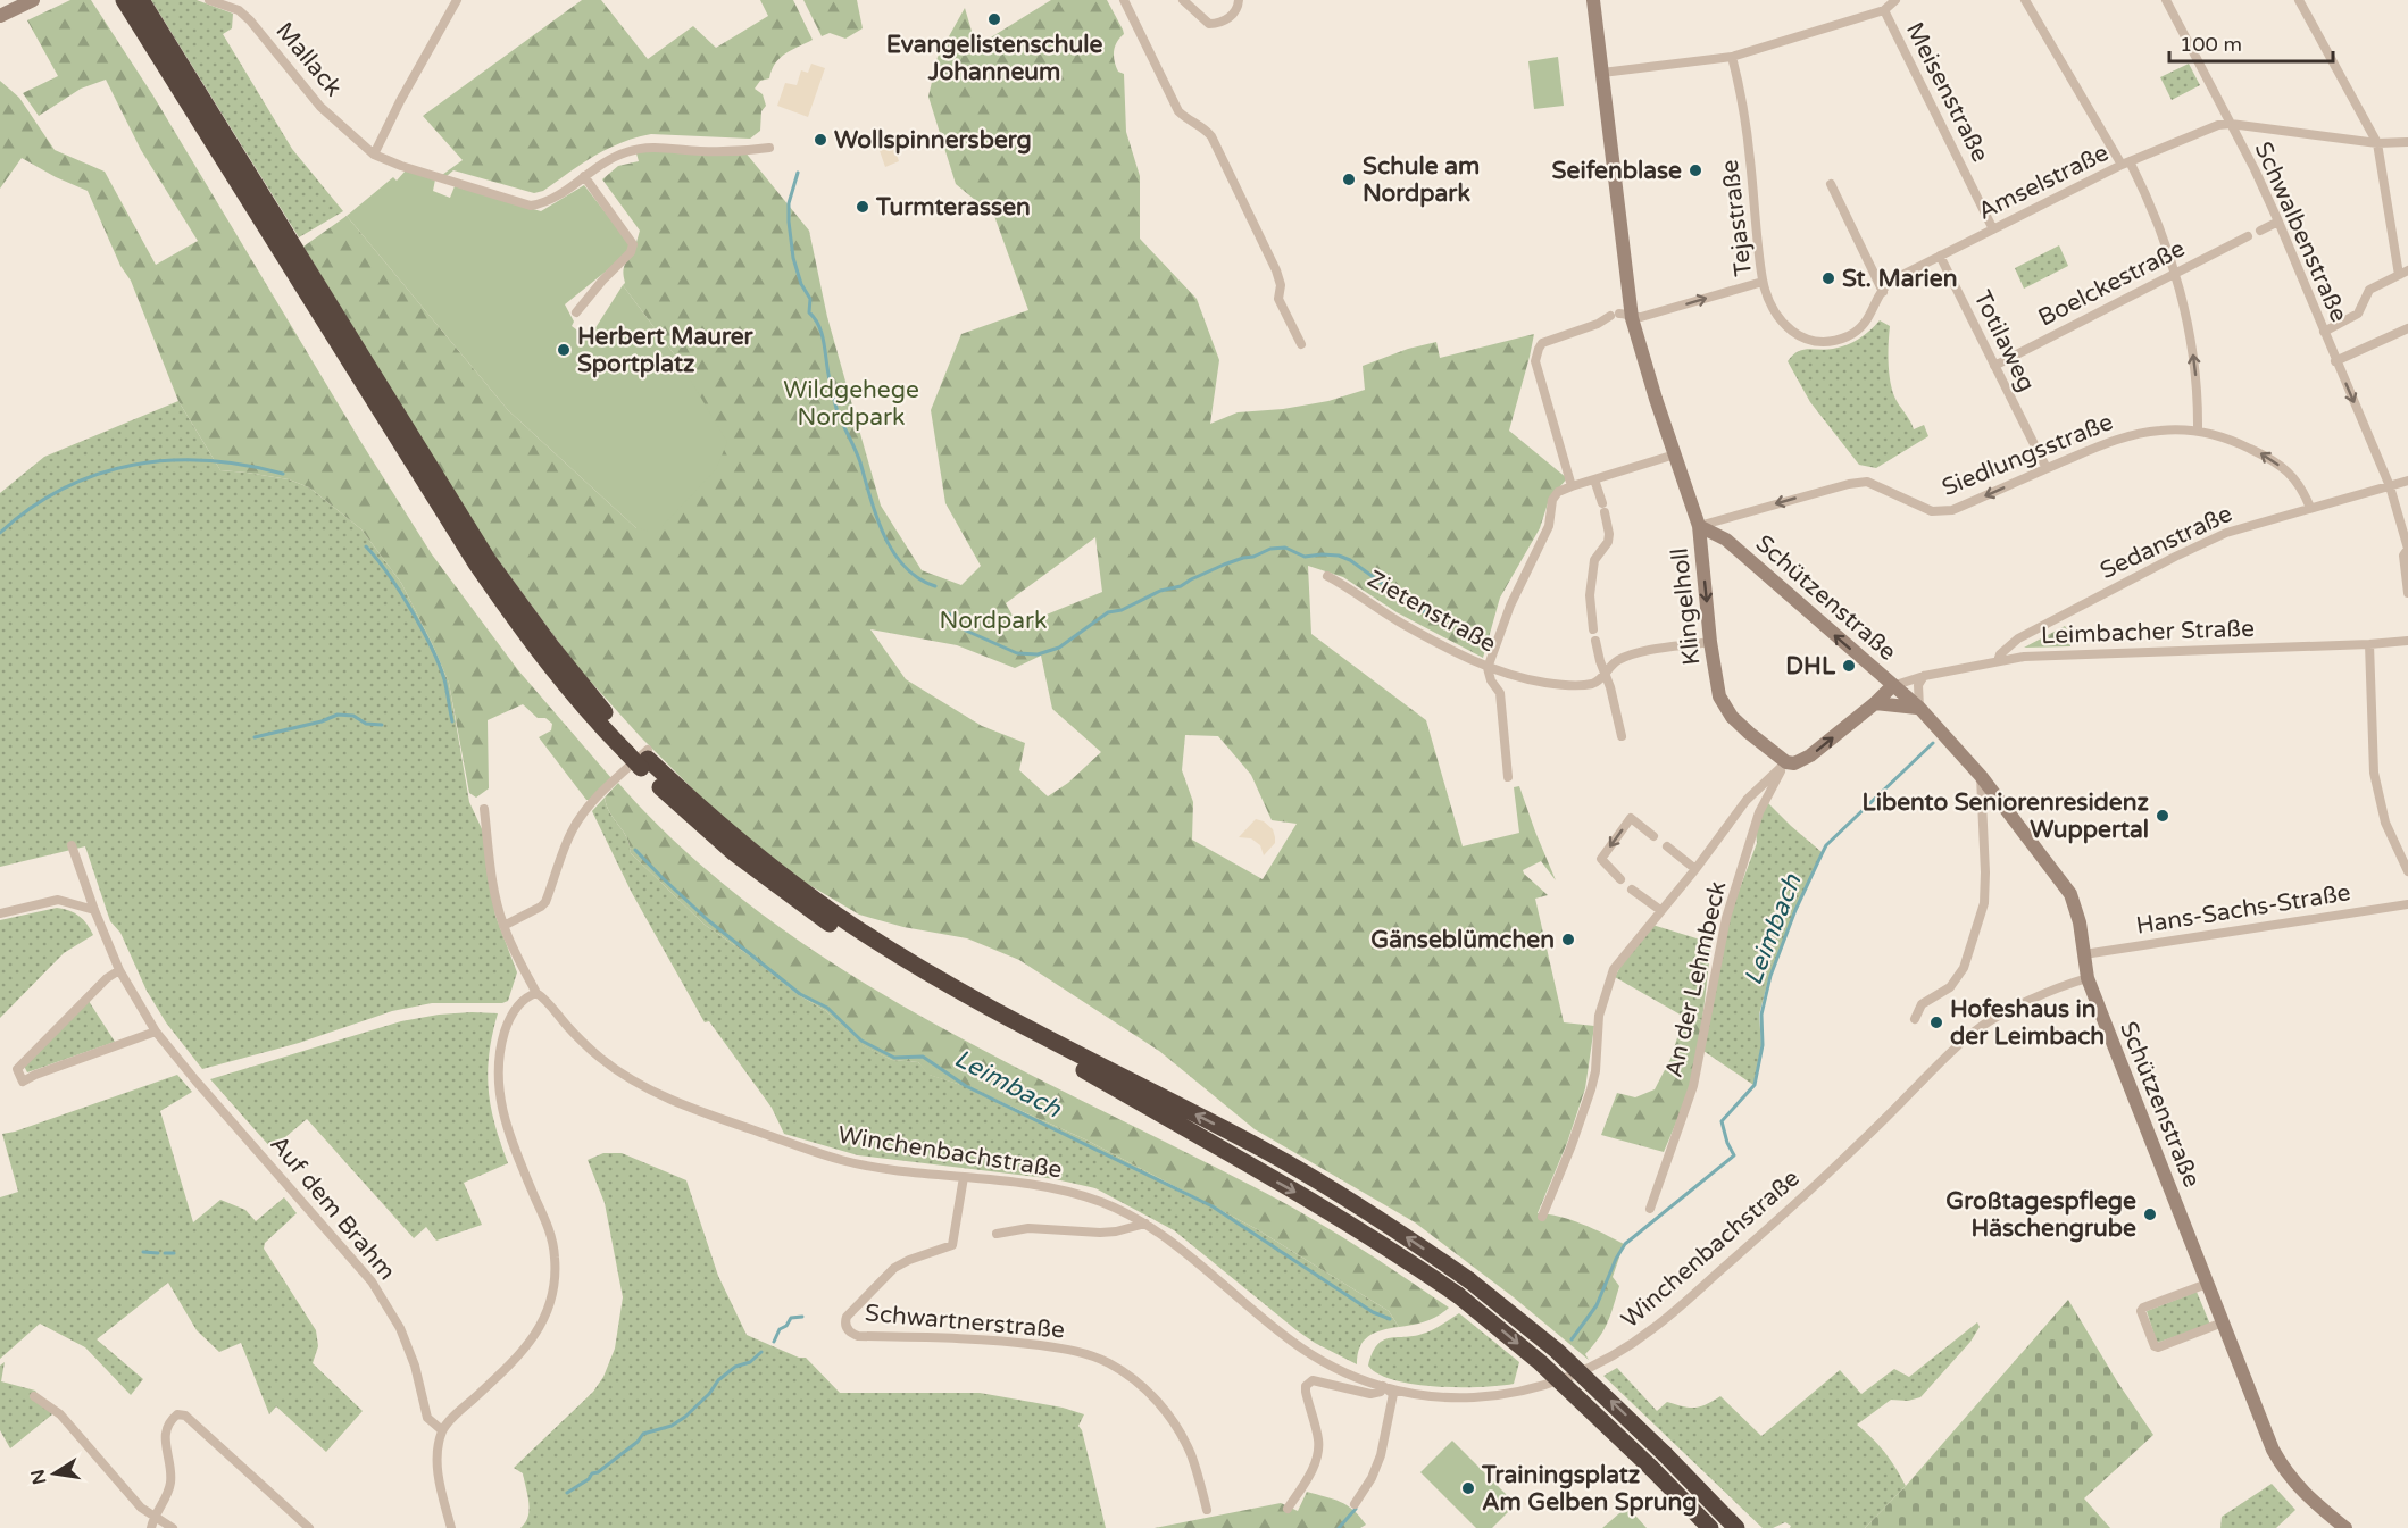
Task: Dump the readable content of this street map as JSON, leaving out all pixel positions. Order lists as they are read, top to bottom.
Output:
{
  "streets": {
    "street": [
      "Mallack",
      "Meisenstraße",
      "Amselstraße",
      "Tejastraße",
      "Schwalbenstraße",
      "Boelckestraße",
      "Totilaweg",
      "Siedlungsstraße",
      "Sedanstraße",
      "Schützenstraße",
      "Klingelholl",
      "Zietenstraße",
      "Leimbacher Straße",
      "Hans-Sachs-Straße",
      "An der Lehmbeck",
      "Winchenbachstraße",
      "Auf dem Brahm",
      "Schwartnerstraße"
    ]
  },
  "crossings": [
    ["Meisenstraße", "Amselstraße"],
    ["Amselstraße", "Tejastraße"],
    ["Amselstraße", "Schwalbenstraße"],
    ["Amselstraße", "Totilaweg"],
    ["Schwalbenstraße", "Sedanstraße"],
    ["Boelckestraße", "Totilaweg"],
    ["Totilaweg", "Siedlungsstraße"],
    ["Siedlungsstraße", "Sedanstraße"],
    ["Siedlungsstraße", "Schützenstraße"],
    ["Siedlungsstraße", "Klingelholl"],
    ["Sedanstraße", "Leimbacher Straße"],
    ["Schützenstraße", "Klingelholl"],
    ["Schützenstraße", "Leimbacher Straße"],
    ["Schützenstraße", "Hans-Sachs-Straße"],
    ["Schützenstraße", "Winchenbachstraße"],
    ["Klingelholl", "Zietenstraße"],
    ["Klingelholl", "An der Lehmbeck"],
    ["Winchenbachstraße", "Schwartnerstraße"]
  ],
  "one_way": ["Siedlungsstraße"],
  "water": ["Leimbach"],
  "parks": ["Wildgehege Nordpark", "Nordpark"],
  "places": [
    "Evangelistenschule Johanneum",
    "Wollspinnersberg",
    "Seifenblase",
    "Schule am Nordpark",
    "Turmterassen",
    "St. Marien",
    "Herbert Maurer Sportplatz",
    "DHL",
    "Libento Seniorenresidenz Wuppertal",
    "Gänseblümchen",
    "Hofeshaus in der Leimbach",
    "Großtagespflege Häschengrube",
    "Trainingsplatz Am Gelben Sprung"
  ],
  "scale_bar": "100 m",
  "north": "left"
}
